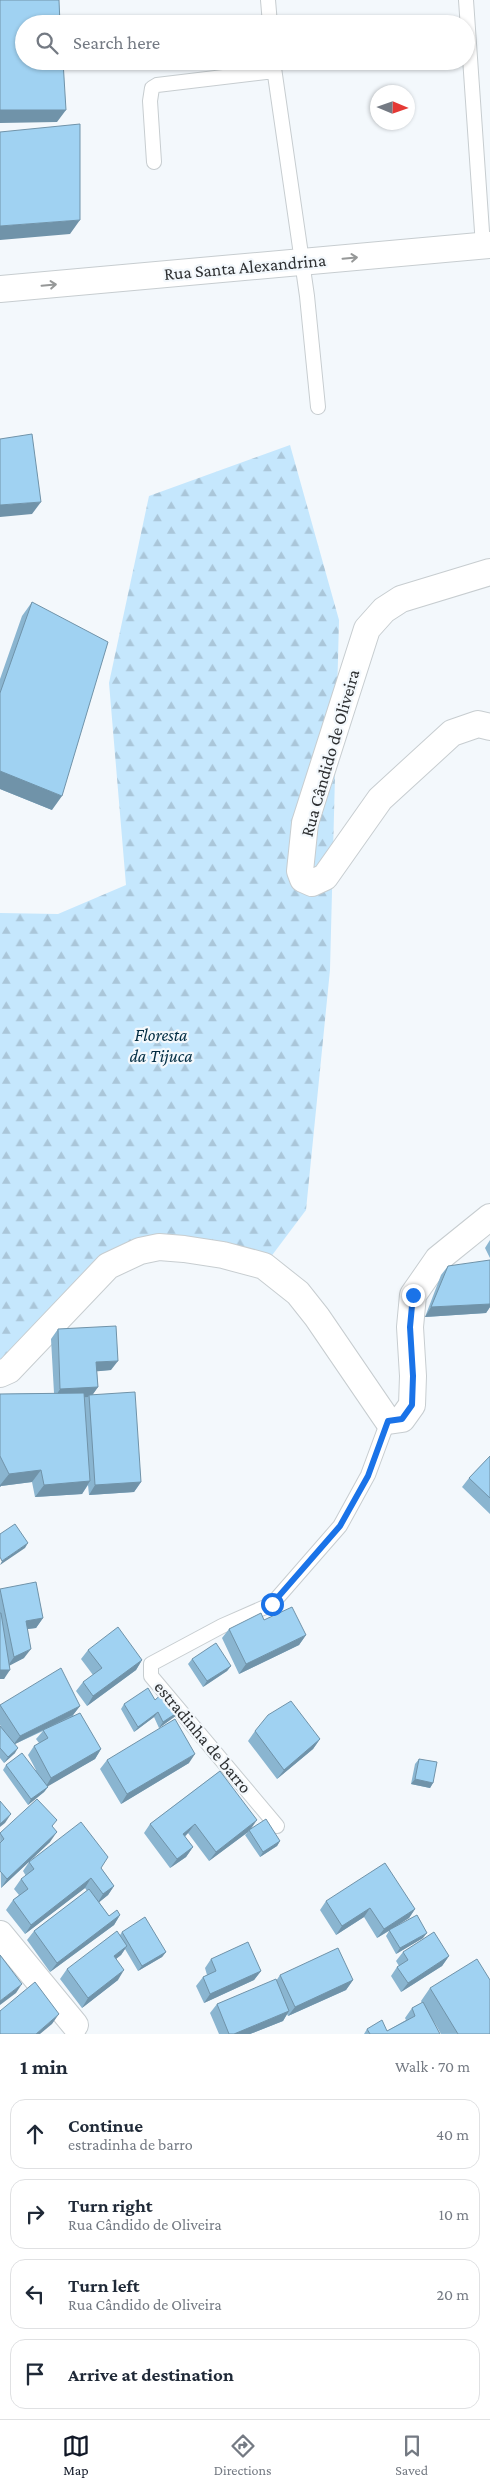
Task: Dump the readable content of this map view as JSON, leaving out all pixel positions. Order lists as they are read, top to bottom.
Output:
{
  "streets": {
    "street": ["Rua Santa Alexandrina", "Rua Cândido de Oliveira"],
    "lane": ["estradinha de barro"]
  },
  "one_way": ["Rua Santa Alexandrina"],
  "parks": ["Floresta da Tijuca"],
  "north": "right",
  "page": {
    "search": "Search here",
    "heading": ["1 min", "Walk · 70 m"],
    "list": [
      ["Continue", "estradinha de barro", "40 m"],
      ["Turn right", "Rua Cândido de Oliveira", "10 m"],
      ["Turn left", "Rua Cândido de Oliveira", "20 m"],
      "Arrive at destination"
    ],
    "nav": ["Map", "Directions", "Saved"]
  }
}
